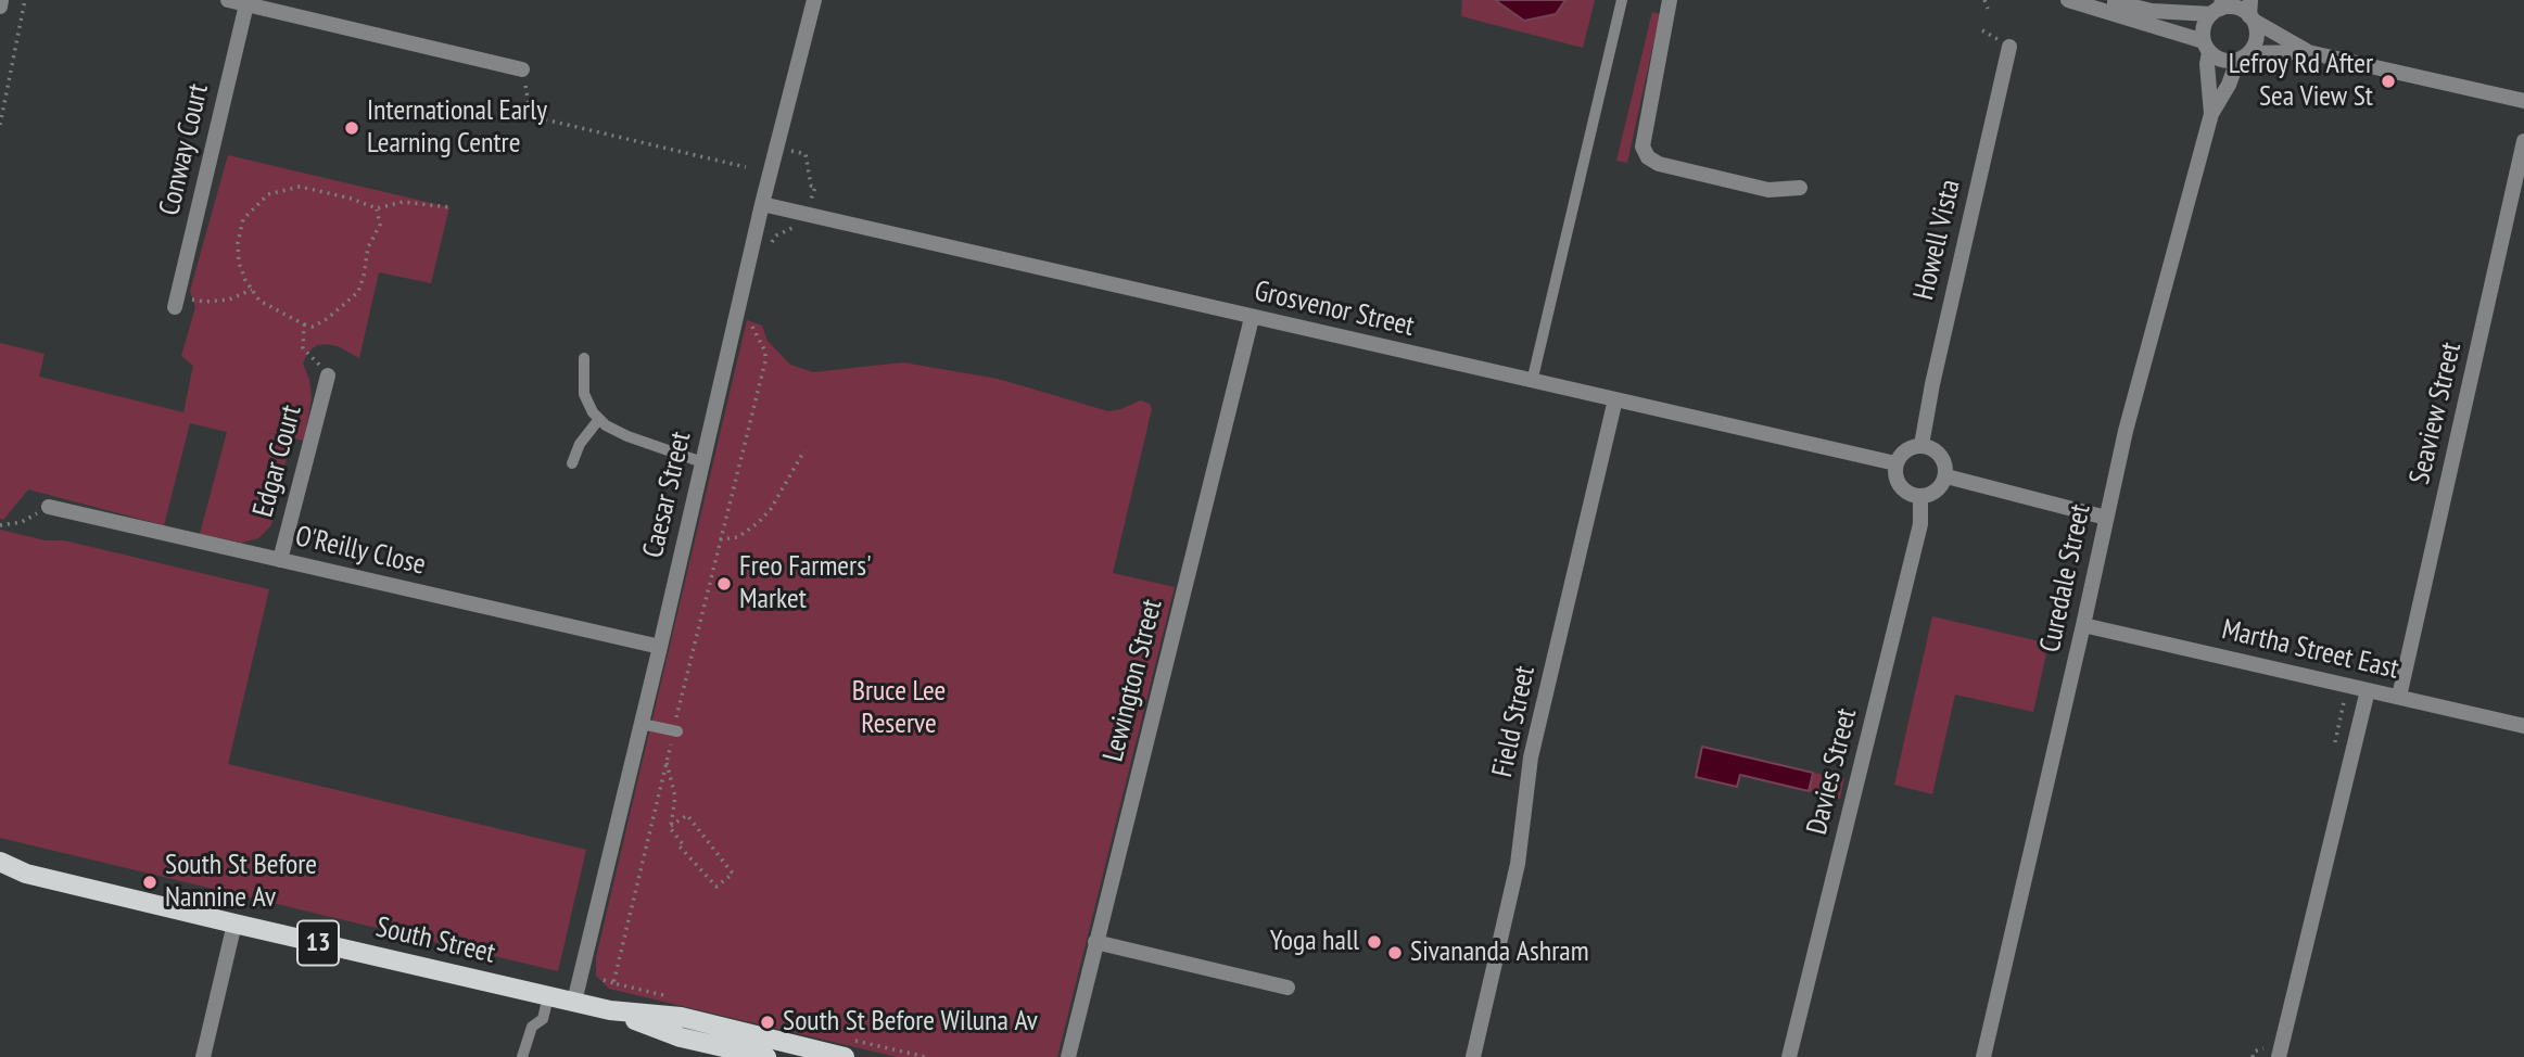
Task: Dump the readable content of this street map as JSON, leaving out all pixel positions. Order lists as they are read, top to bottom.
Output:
{
  "streets": {
    "main road": ["South Street", "13"],
    "street": [
      "Conway Court",
      "Howell Vista",
      "Grosvenor Street",
      "Seaview Street",
      "Edgar Court",
      "Caesar Street",
      "O'Reilly Close",
      "Curedale Street",
      "Martha Street East",
      "Lewington Street",
      "Field Street",
      "Davies Street"
    ]
  },
  "crossings": [
    ["Howell Vista", "Grosvenor Street"],
    ["Howell Vista", "Davies Street"],
    ["Grosvenor Street", "Caesar Street"],
    ["Grosvenor Street", "Lewington Street"],
    ["Grosvenor Street", "Field Street"],
    ["Grosvenor Street", "Davies Street"],
    ["Seaview Street", "Martha Street East"],
    ["Edgar Court", "O'Reilly Close"],
    ["Caesar Street", "O'Reilly Close"],
    ["Caesar Street", "South Street"],
    ["Curedale Street", "Martha Street East"]
  ],
  "parks": ["Bruce Lee Reserve"],
  "places": [
    "Lefroy Rd After Sea View St",
    "International Early Learning Centre",
    "Freo Farmers' Market",
    "South St Before Nannine Av",
    "Yoga hall",
    "Sivananda Ashram",
    "South St Before Wiluna Av"
  ]
}
